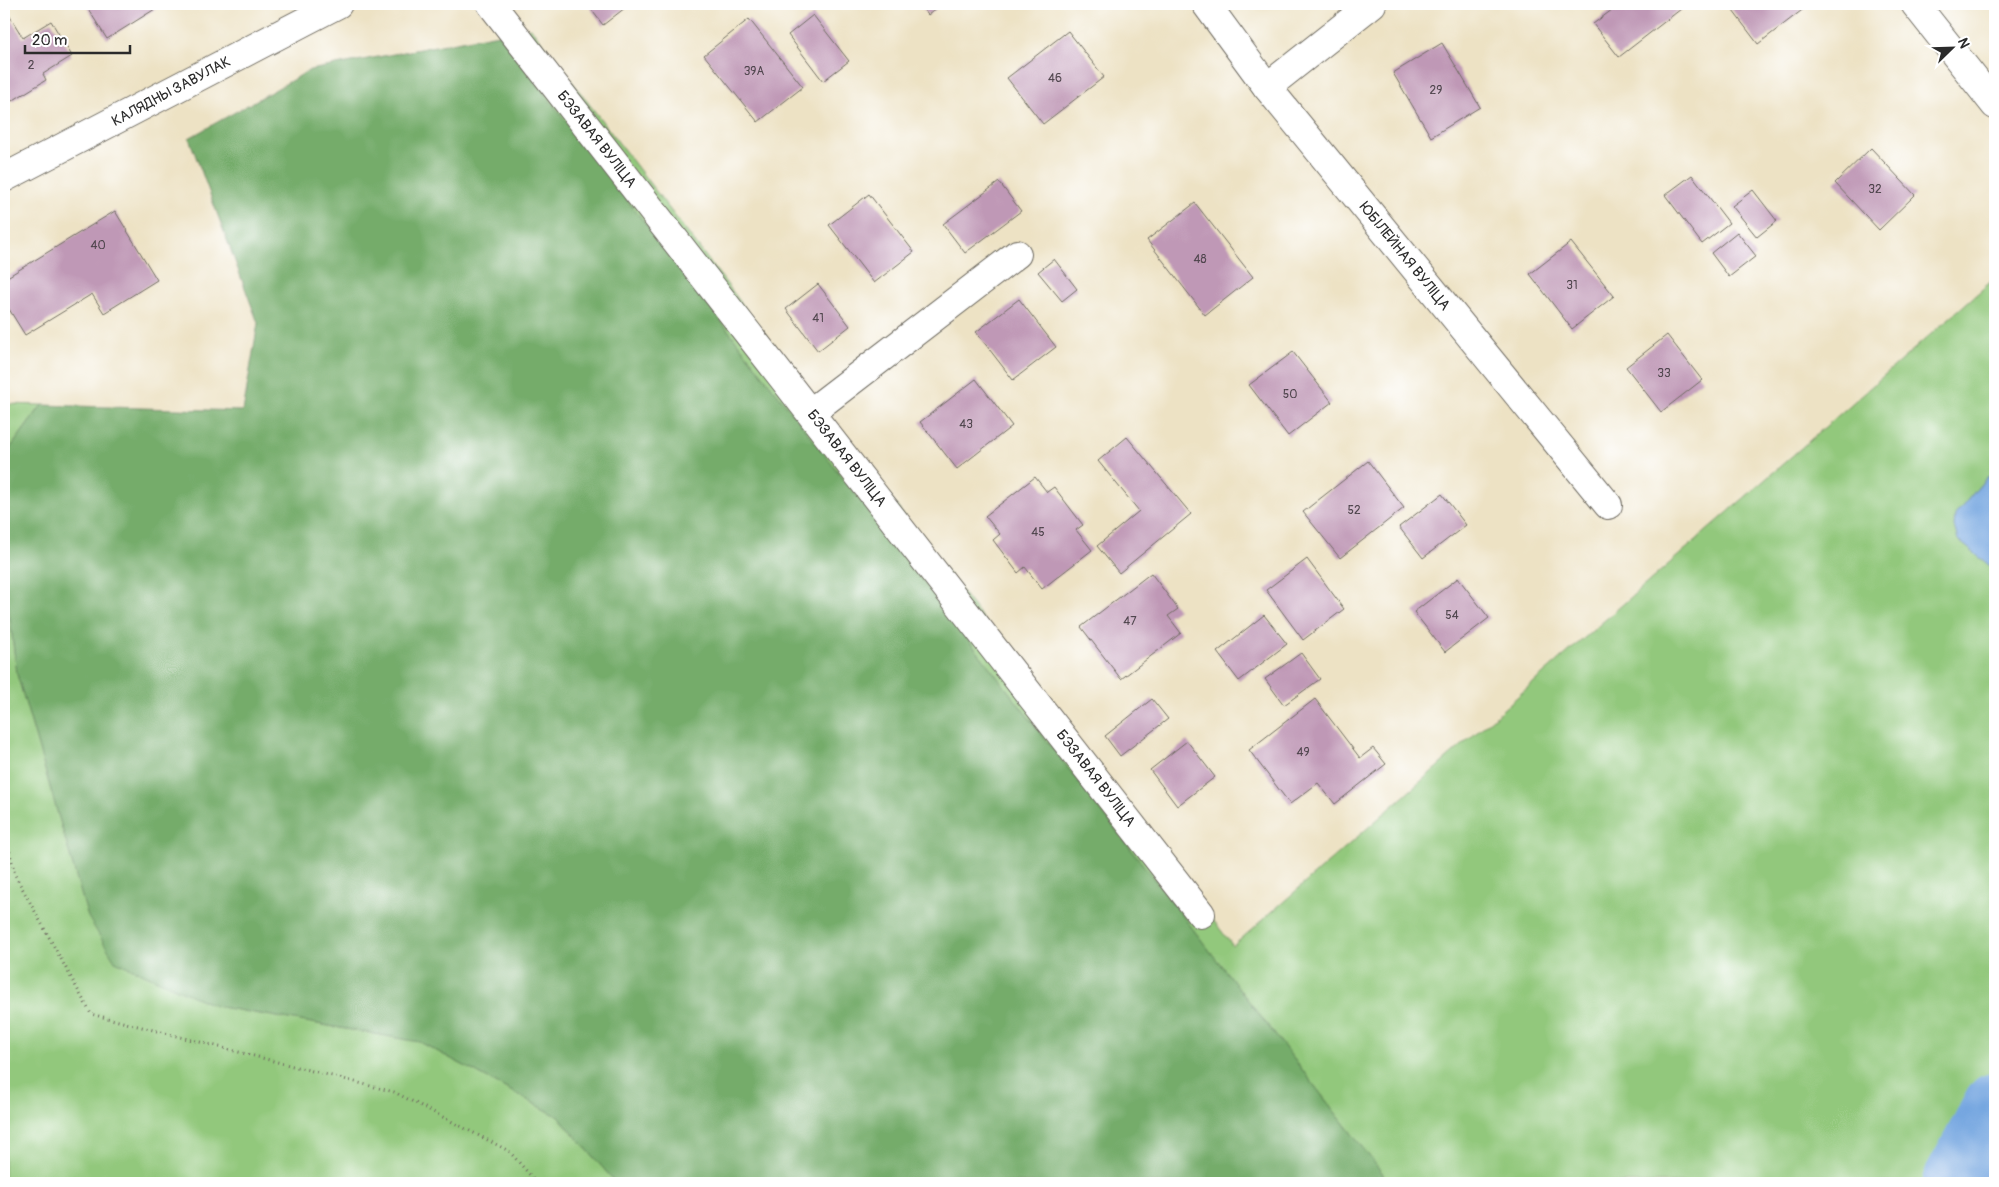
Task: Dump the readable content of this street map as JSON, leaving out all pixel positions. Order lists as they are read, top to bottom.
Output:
{
  "streets": {
    "street": ["КАЛЯДНЫ ЗАВУЛАК", "БЭЗАВАЯ ВУЛІЦА", "ЮБІЛЕЙНАЯ ВУЛІЦА"]
  },
  "house_numbers": [
    "2",
    "39А",
    "46",
    "29",
    "32",
    "40",
    "48",
    "31",
    "41",
    "33",
    "50",
    "43",
    "52",
    "45",
    "54",
    "47",
    "49"
  ],
  "scale_bar": "20 m",
  "north": "top right"
}
